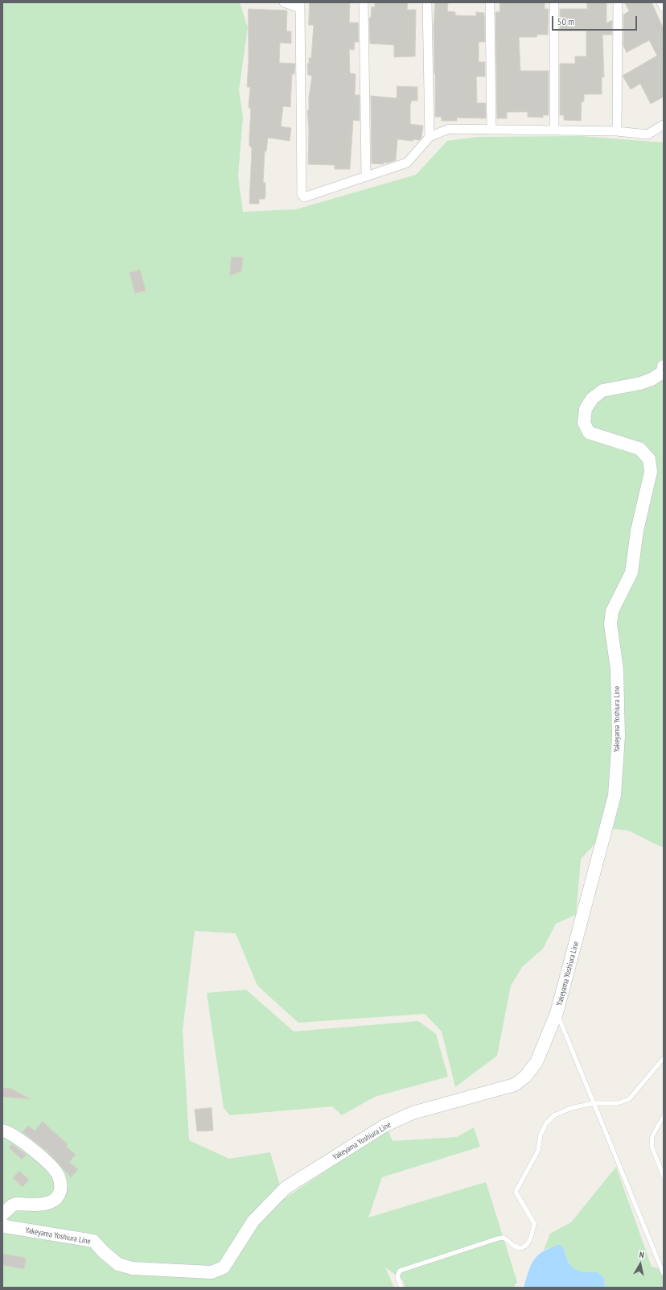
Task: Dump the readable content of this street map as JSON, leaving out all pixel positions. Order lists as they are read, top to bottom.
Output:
{
  "streets": {
    "main road": ["Yakeyama Yoshiura Line"]
  },
  "scale_bar": "50 m",
  "north": "top"
}
